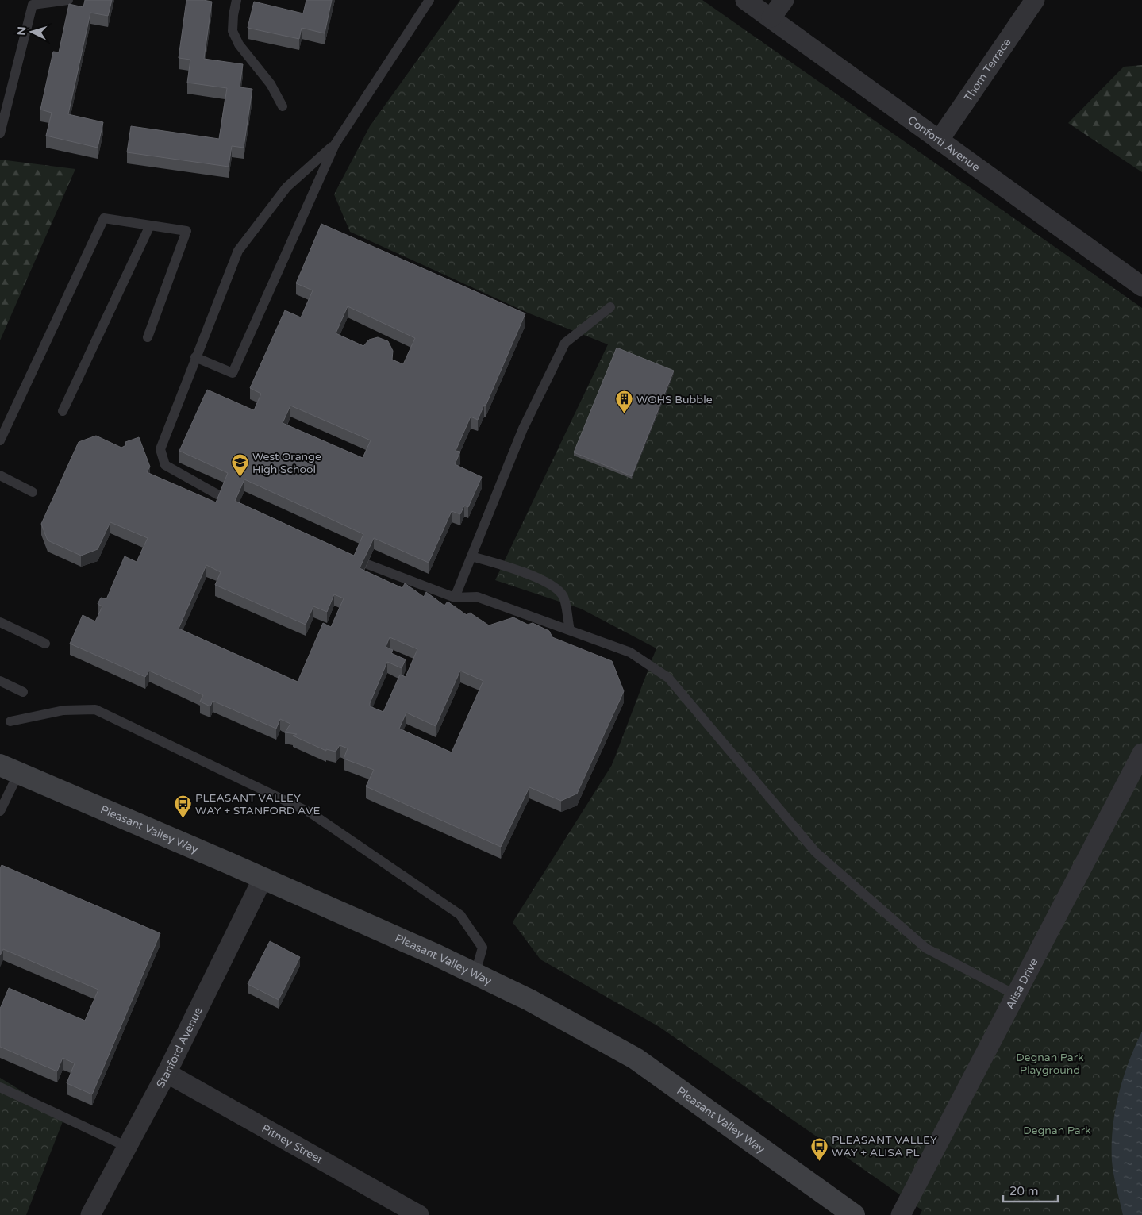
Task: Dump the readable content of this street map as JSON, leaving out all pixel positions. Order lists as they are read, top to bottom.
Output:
{
  "streets": {
    "main road": ["Pleasant Valley Way"],
    "street": [
      "Thorn Terrace",
      "Conforti Avenue",
      "Alisa Drive",
      "Stanford Avenue",
      "Pitney Street"
    ]
  },
  "crossings": [
    ["Thorn Terrace", "Conforti Avenue"],
    ["Pleasant Valley Way", "Stanford Avenue"],
    ["Stanford Avenue", "Pitney Street"]
  ],
  "parks": ["Degnan Park Playground", "Degnan Park"],
  "places": {
    "building": ["WOHS Bubble"],
    "school or university": ["West Orange High School"],
    "bus stop": ["PLEASANT VALLEY WAY + STANFORD AVE", "PLEASANT VALLEY WAY + ALISA PL"]
  },
  "scale_bar": "20 m",
  "north": "left"
}
